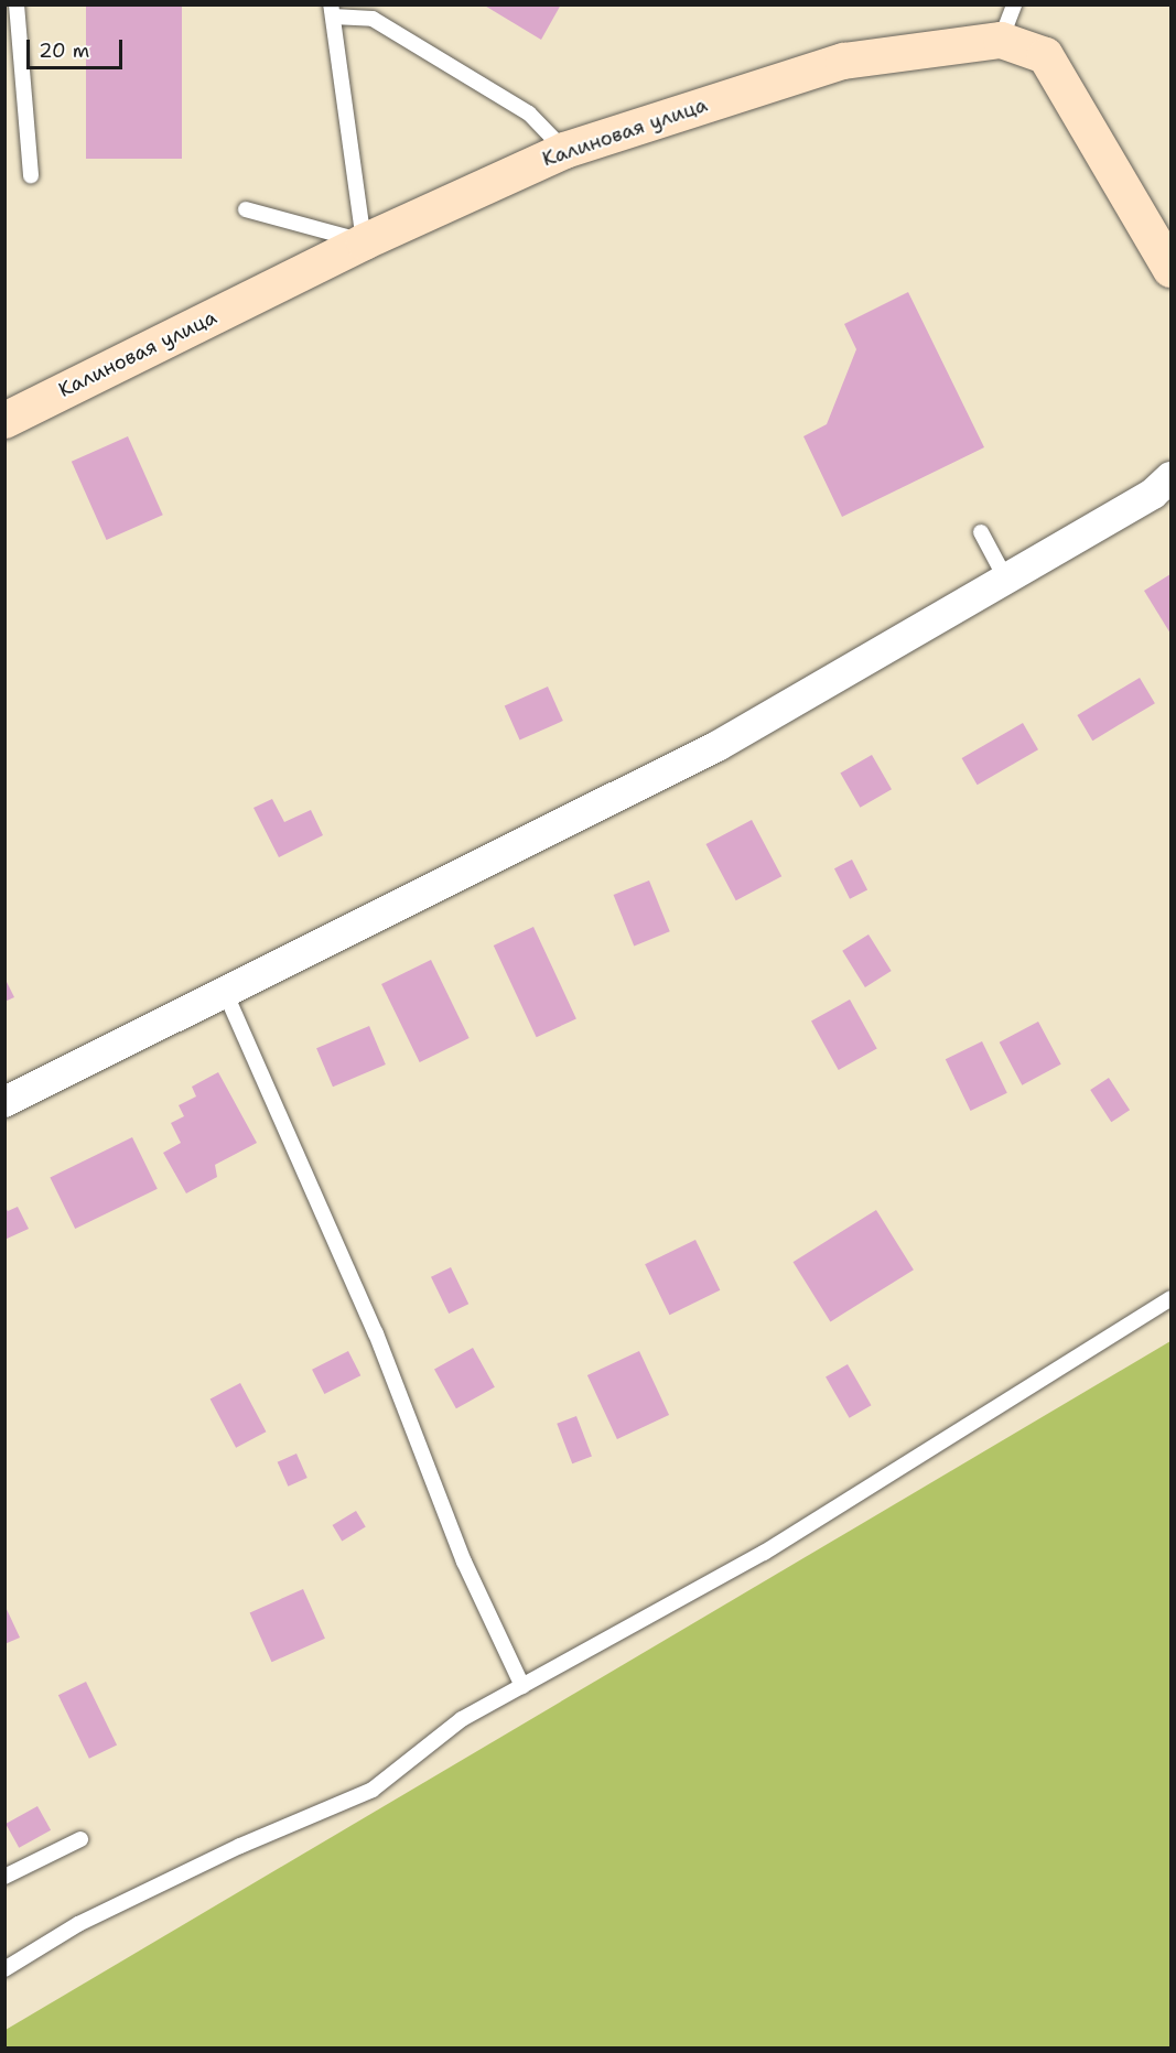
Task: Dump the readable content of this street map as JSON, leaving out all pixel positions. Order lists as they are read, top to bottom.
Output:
{
  "streets": {
    "street": ["Калиновая улица"]
  },
  "scale_bar": "20 m"
}
